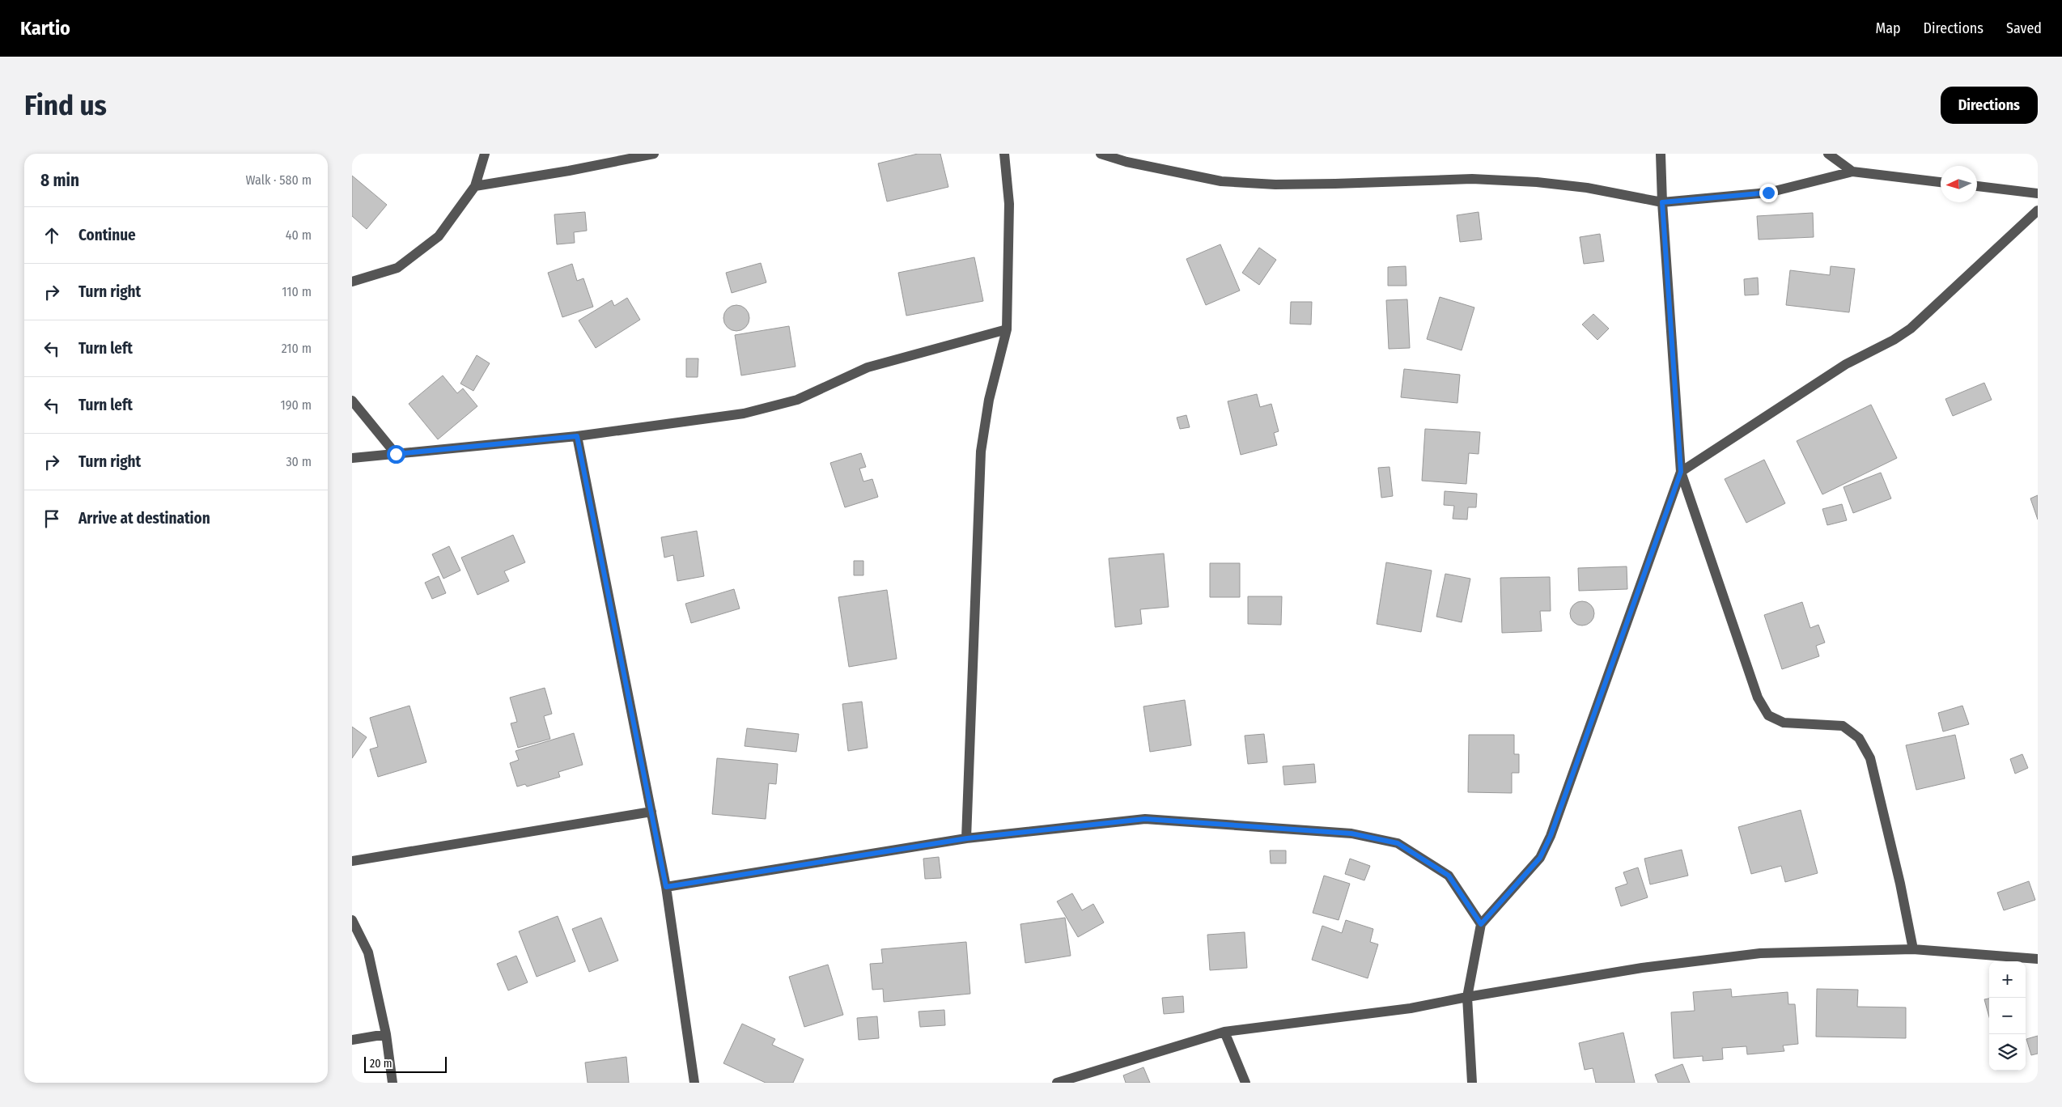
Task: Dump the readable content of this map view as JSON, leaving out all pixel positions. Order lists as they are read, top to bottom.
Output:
{
  "scale_bar": "20 m",
  "north": "left",
  "page": {
    "header": "Kartio",
    "nav": ["Map", "Directions", "Saved"],
    "buttons": "Directions",
    "title": "Find us",
    "heading": ["8 min", "Walk · 580 m"],
    "list": [
      ["Continue", "40 m"],
      ["Turn right", "110 m"],
      ["Turn left", "210 m"],
      ["Turn left", "190 m"],
      ["Turn right", "30 m"],
      "Arrive at destination"
    ],
    "map_buttons": ["+", "−"],
    "scale": "20 m"
  }
}
